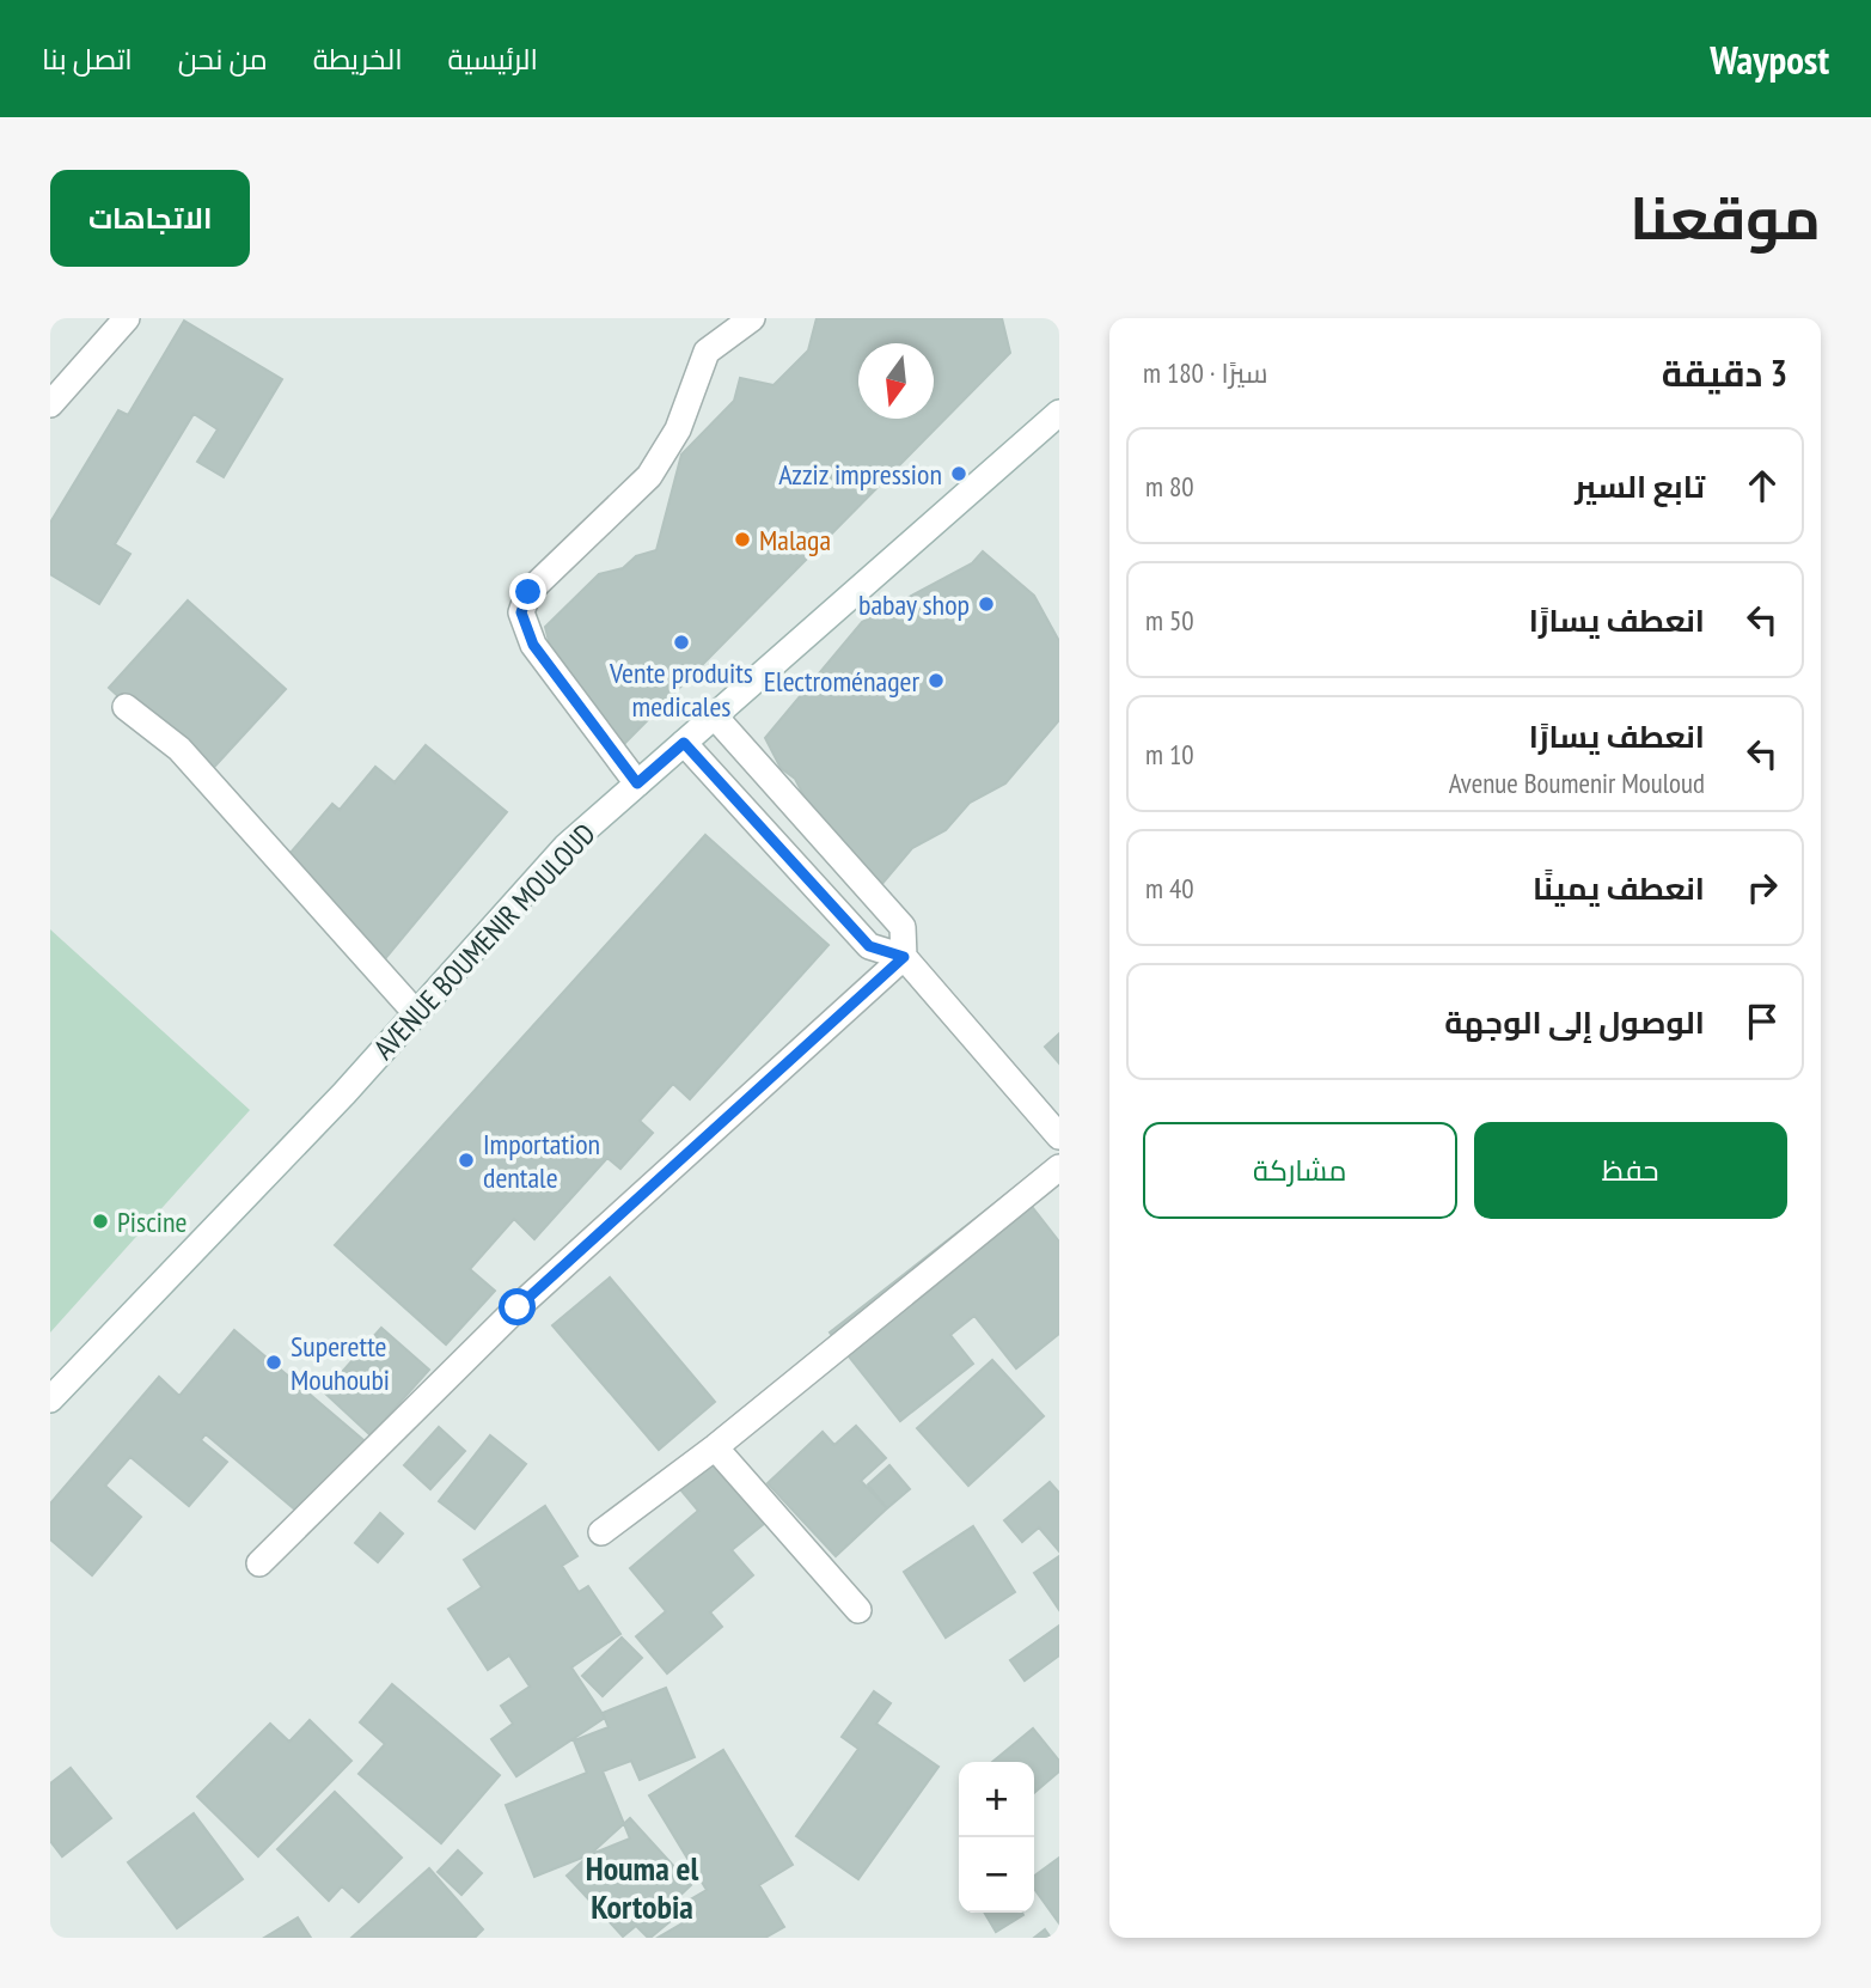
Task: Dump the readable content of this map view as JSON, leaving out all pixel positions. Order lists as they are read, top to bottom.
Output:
{
  "streets": {
    "street": ["AVENUE BOUMENIR MOULOUD"]
  },
  "districts": ["Houma el Kortobia"],
  "places": [
    "Azziz impression",
    "Malaga",
    "babay shop",
    "Vente produits medicales",
    "Electroménager",
    "Importation dentale",
    "Piscine",
    "Superette Mouhoubi"
  ],
  "north": "bottom",
  "page": {
    "header": "Waypost",
    "nav": [
      "الرئيسية",
      "الخريطة",
      "من نحن",
      "اتصل بنا"
    ],
    "title": "موقعنا",
    "buttons": [
      "الاتجاهات",
      ["حفظ", "مشاركة"]
    ],
    "heading": ["3 دقيقة", "سيرًا · 180 m"],
    "list": [
      ["تابع السير", "80 m"],
      ["انعطف يسارًا", "50 m"],
      ["انعطف يسارًا", "Avenue Boumenir Mouloud", "10 m"],
      ["انعطف يمينًا", "40 m"],
      "الوصول إلى الوجهة"
    ],
    "map_buttons": ["+", "−"]
  }
}
